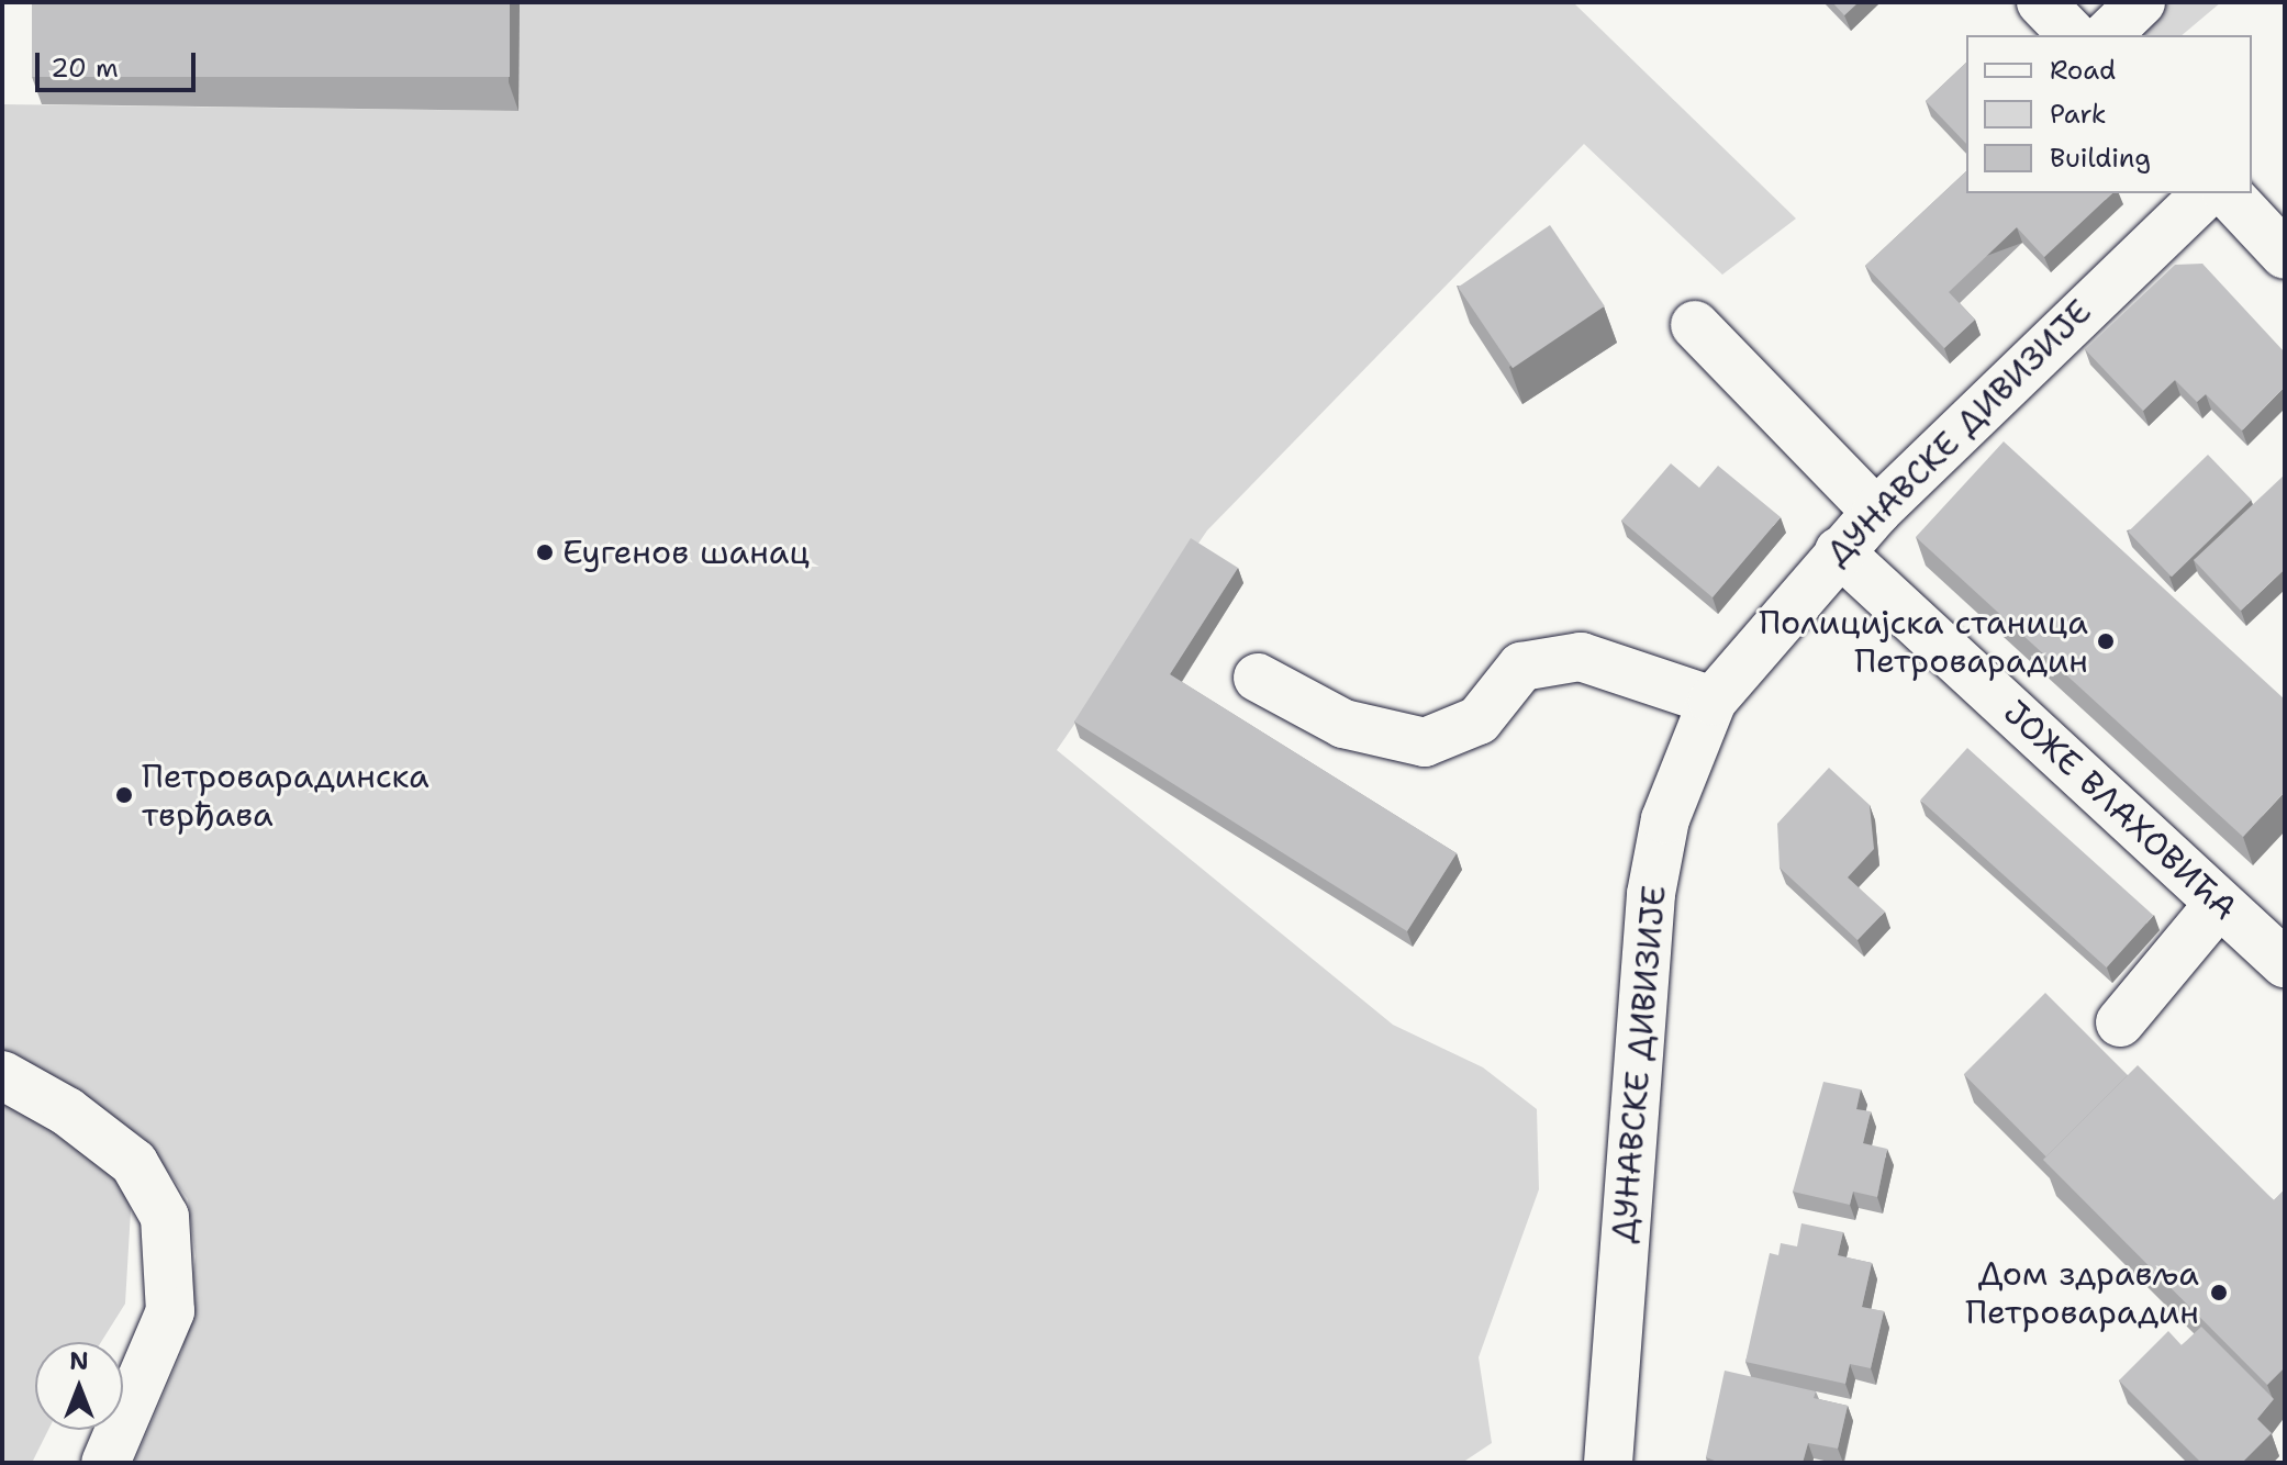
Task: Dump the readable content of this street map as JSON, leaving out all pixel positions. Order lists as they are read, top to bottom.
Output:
{
  "streets": {
    "street": ["ДУНАВСКЕ ДИВИЗИЈЕ", "ЈОЖЕ ВЛАХОВИЋА"]
  },
  "crossings": [
    ["ДУНАВСКЕ ДИВИЗИЈЕ", "ЈОЖЕ ВЛАХОВИЋА"]
  ],
  "places": [
    "Еугенов шанац",
    "Полицијска станица Петроварадин",
    "Петроварадинска тврђава",
    "Дом здравља Петроварадин"
  ],
  "legend": ["Road", "Park", "Building"],
  "scale_bar": "20 m",
  "north": "top"
}
